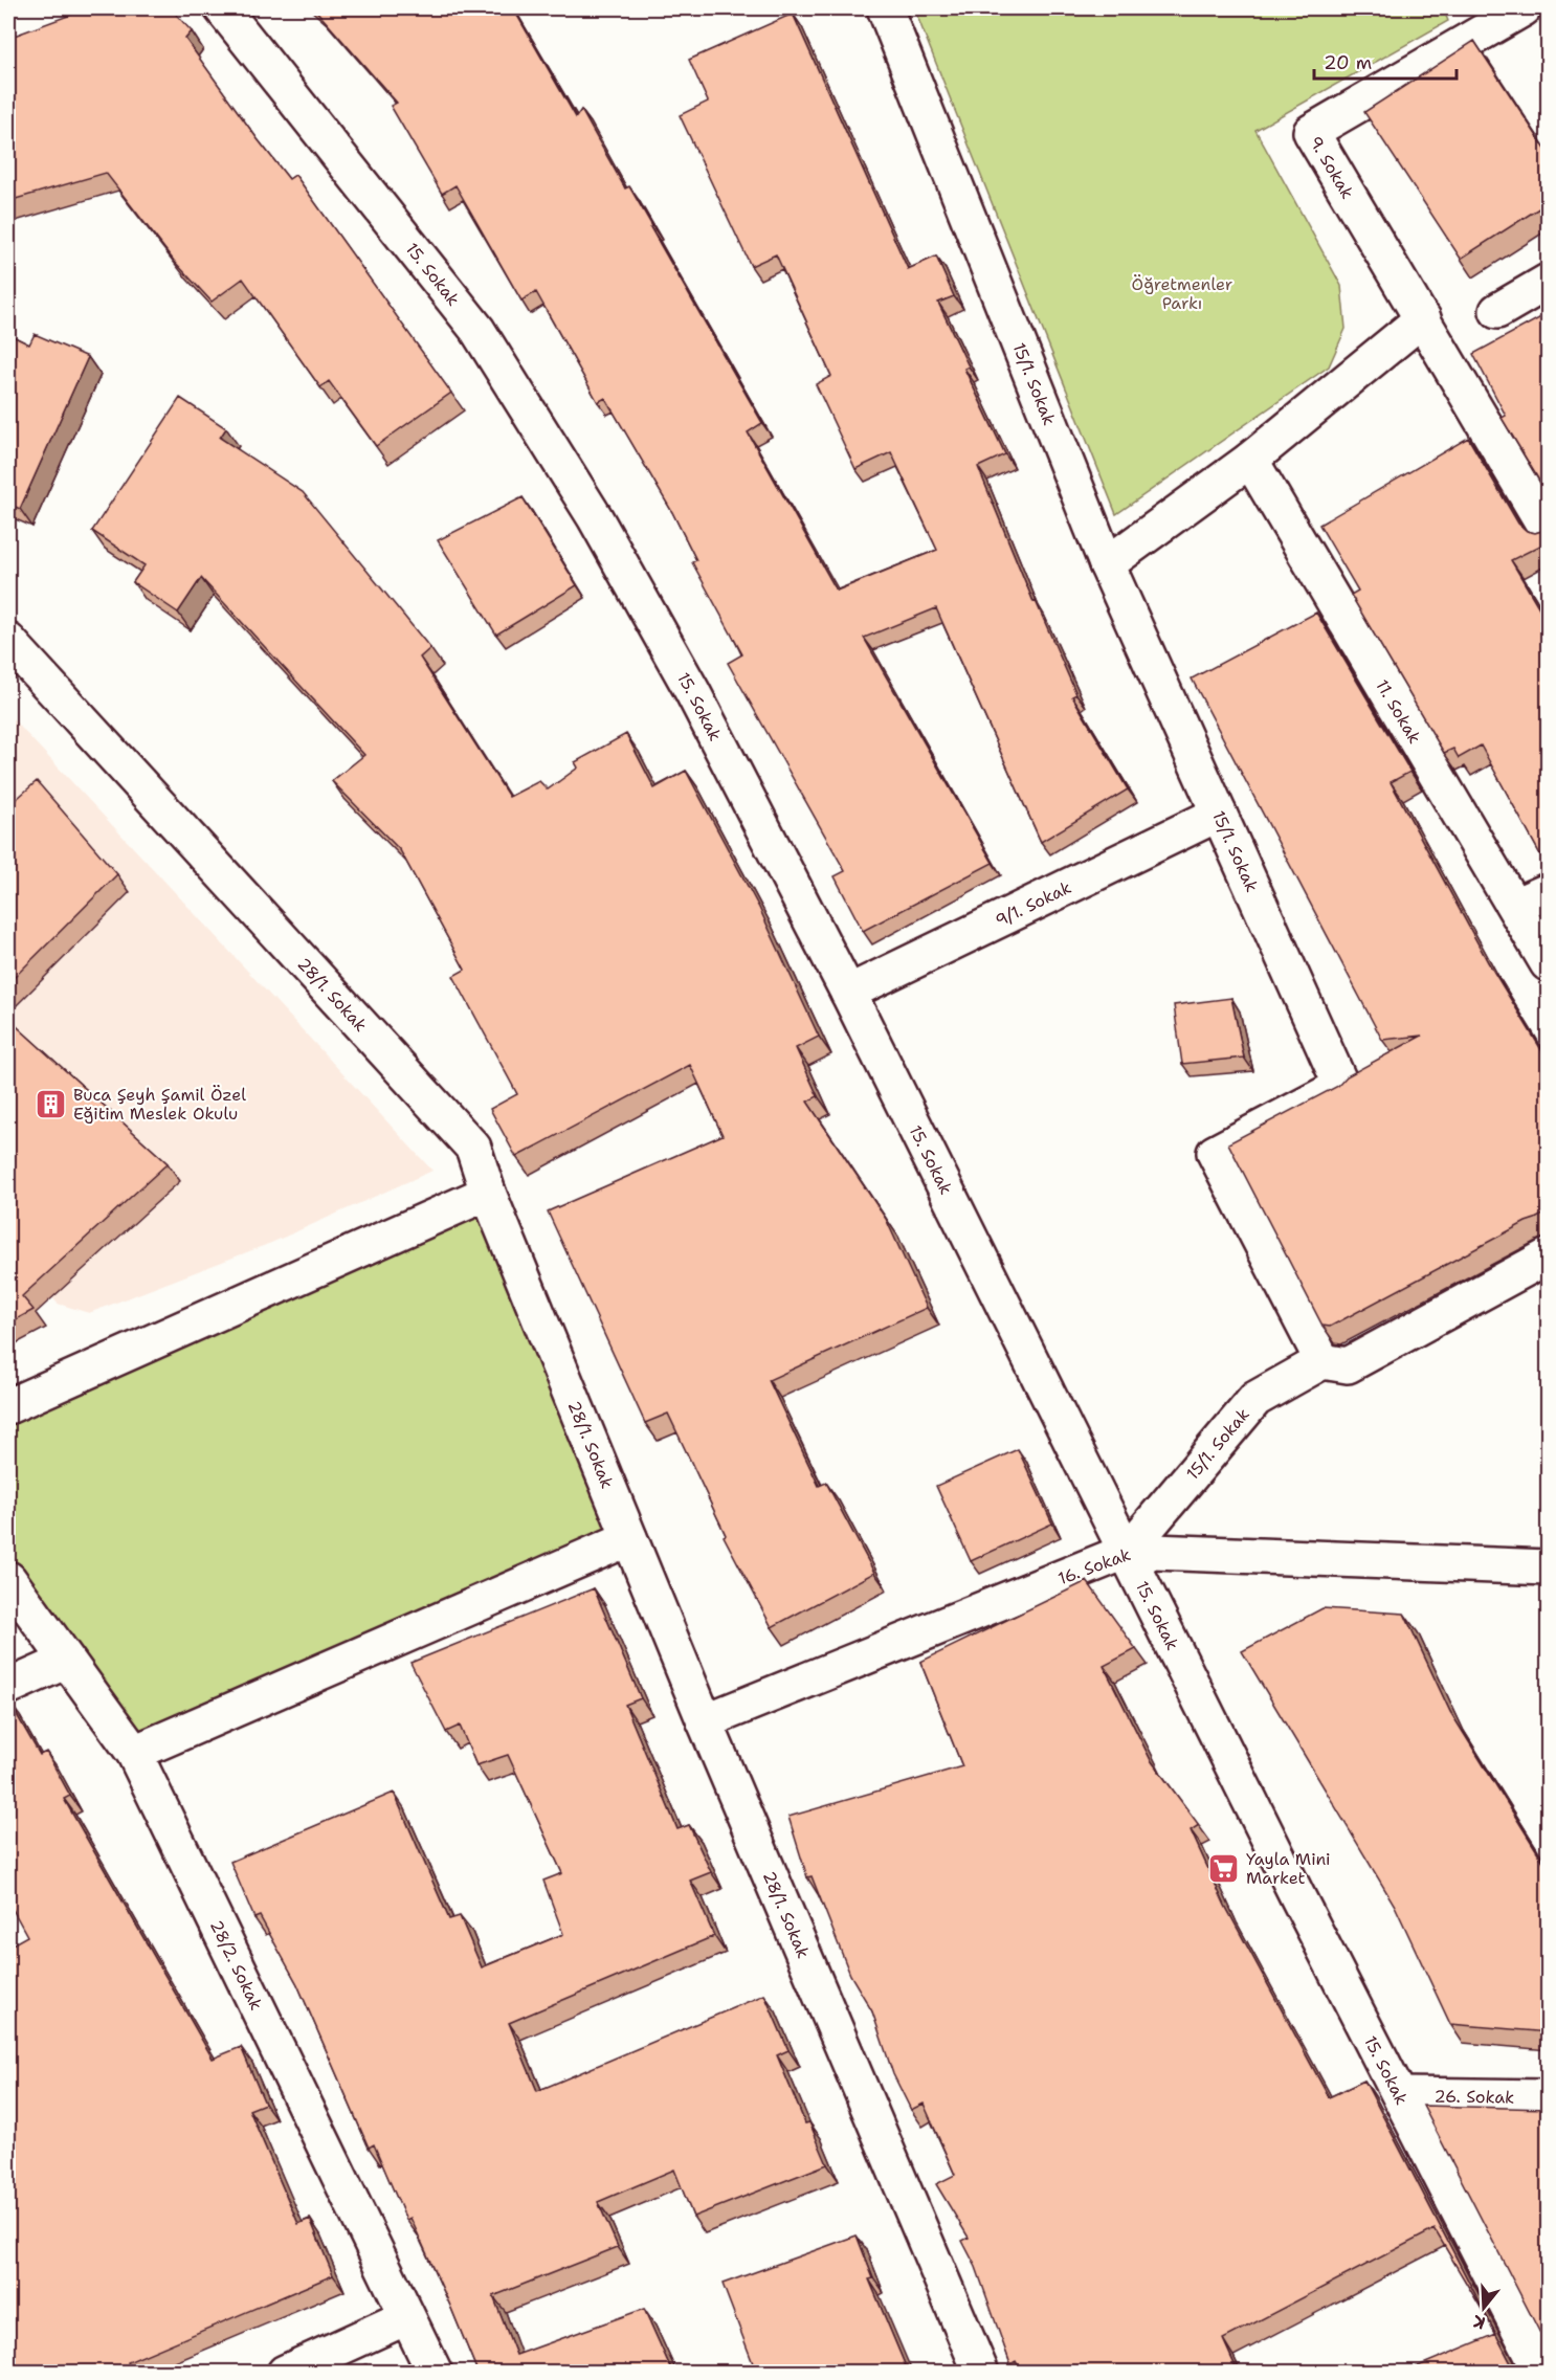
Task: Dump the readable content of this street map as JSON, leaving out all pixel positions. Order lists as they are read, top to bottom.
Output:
{
  "streets": {
    "street": [
      "9. Sokak",
      "15. Sokak",
      "15/1. Sokak",
      "11. Sokak",
      "9/1. Sokak",
      "28/1. Sokak",
      "16. Sokak",
      "28/2. Sokak",
      "26. Sokak"
    ]
  },
  "crossings": [
    ["15. Sokak", "15/1. Sokak"],
    ["15. Sokak", "9/1. Sokak"],
    ["15. Sokak", "16. Sokak"],
    ["15. Sokak", "26. Sokak"],
    ["15/1. Sokak", "9/1. Sokak"],
    ["15/1. Sokak", "16. Sokak"],
    ["28/1. Sokak", "16. Sokak"]
  ],
  "parks": ["Öğretmenler Parkı"],
  "places": {
    "building": ["Buca Şeyh Şamil Özel Eğitim Meslek Okulu"],
    "supermarket": ["Yayla Mini Market"]
  },
  "scale_bar": "20 m",
  "north": "bottom"
}
